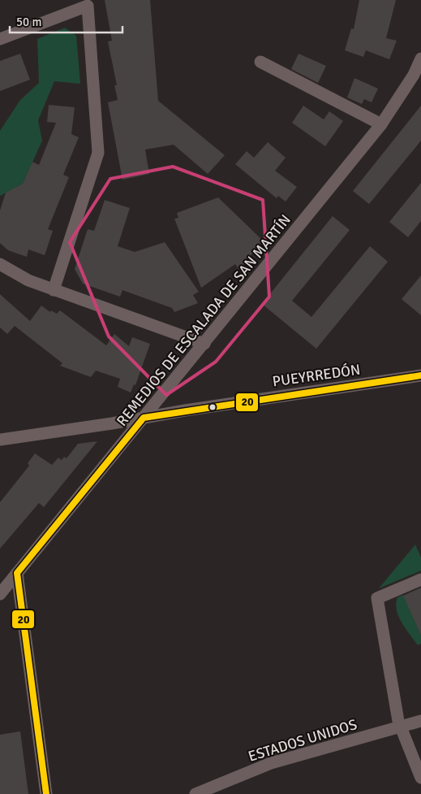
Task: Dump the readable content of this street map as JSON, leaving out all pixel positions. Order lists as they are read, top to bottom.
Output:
{
  "streets": {
    "street": ["REMEDIOS DE ESCALADA DE SAN MARTÍN", "PUEYRREDÓN", "ESTADOS UNIDOS"]
  },
  "crossings": [
    ["REMEDIOS DE ESCALADA DE SAN MARTÍN", "PUEYRREDÓN"]
  ],
  "lines": ["transit line 20"],
  "scale_bar": "50 m"
}
